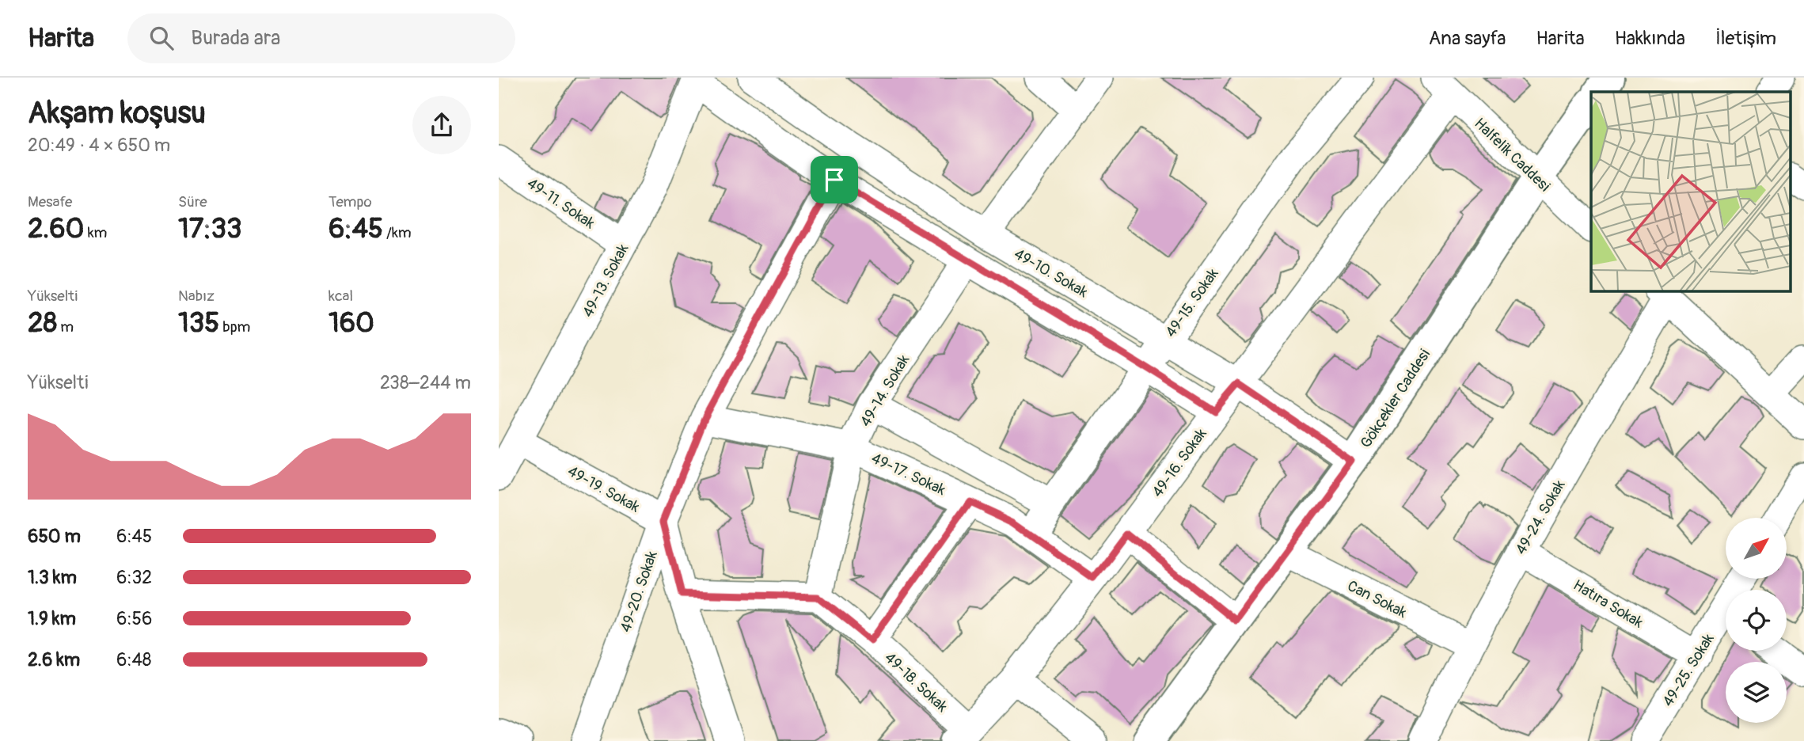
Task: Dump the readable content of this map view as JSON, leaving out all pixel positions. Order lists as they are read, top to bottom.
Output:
{
  "streets": {
    "main road": ["Gökçekler Caddesi"],
    "street": [
      "Halfelik Caddesi",
      "49-11. Sokak",
      "49-10. Sokak",
      "49-13. Sokak",
      "49-15. Sokak",
      "49-14. Sokak",
      "49-16. Sokak",
      "49-17. Sokak",
      "49-19. Sokak",
      "49-24. Sokak",
      "49-20. Sokak",
      "Can Sokak",
      "Hatıra Sokak",
      "49-25. Sokak",
      "49-18. Sokak"
    ]
  },
  "crossings": [
    ["Halfelik Caddesi", "Gökçekler Caddesi"],
    ["Halfelik Caddesi", "49-16. Sokak"],
    ["49-11. Sokak", "49-13. Sokak"],
    ["49-10. Sokak", "49-15. Sokak"],
    ["49-10. Sokak", "Gökçekler Caddesi"],
    ["49-10. Sokak", "49-16. Sokak"],
    ["49-13. Sokak", "49-19. Sokak"],
    ["49-15. Sokak", "49-17. Sokak"],
    ["49-14. Sokak", "49-17. Sokak"],
    ["49-14. Sokak", "49-18. Sokak"],
    ["Gökçekler Caddesi", "Can Sokak"],
    ["49-16. Sokak", "49-17. Sokak"],
    ["49-16. Sokak", "49-18. Sokak"],
    ["49-17. Sokak", "49-20. Sokak"],
    ["49-19. Sokak", "49-20. Sokak"],
    ["49-24. Sokak", "Can Sokak"],
    ["49-24. Sokak", "Hatıra Sokak"],
    ["Hatıra Sokak", "49-25. Sokak"]
  ],
  "north": "top right",
  "page": {
    "header": "Harita",
    "search": "Burada ara",
    "nav": [
      "Ana sayfa",
      "Harita",
      "Hakkında",
      "İletişim"
    ],
    "heading": ["Akşam koşusu", "20:49 · 4 × 650 m"],
    "stats": [
      ["Mesafe", "2.60 km"],
      ["Süre", "17:33"],
      ["Tempo", "6:45 /km"],
      ["Yükselti", "28 m"],
      ["Nabız", "135 bpm"],
      ["kcal", "160"]
    ],
    "chart": ["Yükselti", "238–244 m"],
    "list": [
      {
        "name": "650 m",
        "note": "6:45"
      },
      {
        "name": "1.3 km",
        "note": "6:32"
      },
      {
        "name": "1.9 km",
        "note": "6:56"
      },
      {
        "name": "2.6 km",
        "note": "6:48"
      }
    ]
  }
}
